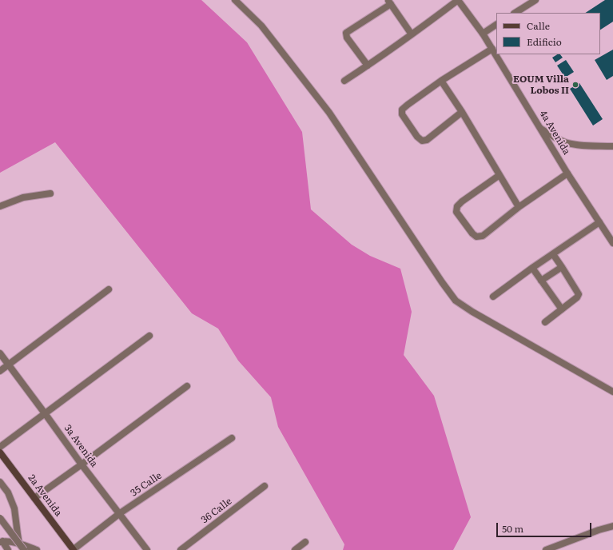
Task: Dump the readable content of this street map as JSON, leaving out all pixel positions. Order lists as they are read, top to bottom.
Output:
{
  "streets": {
    "main road": ["2a Avenida"],
    "street": [
      "4a Avenida",
      "3a Avenida",
      "35 Calle",
      "36 Calle"
    ]
  },
  "crossings": [
    ["3a Avenida", "35 Calle"],
    ["35 Calle", "2a Avenida"]
  ],
  "places": ["EOUM Villa Lobos II"],
  "legend": ["Calle", "Edificio"],
  "scale_bar": "50 m"
}
